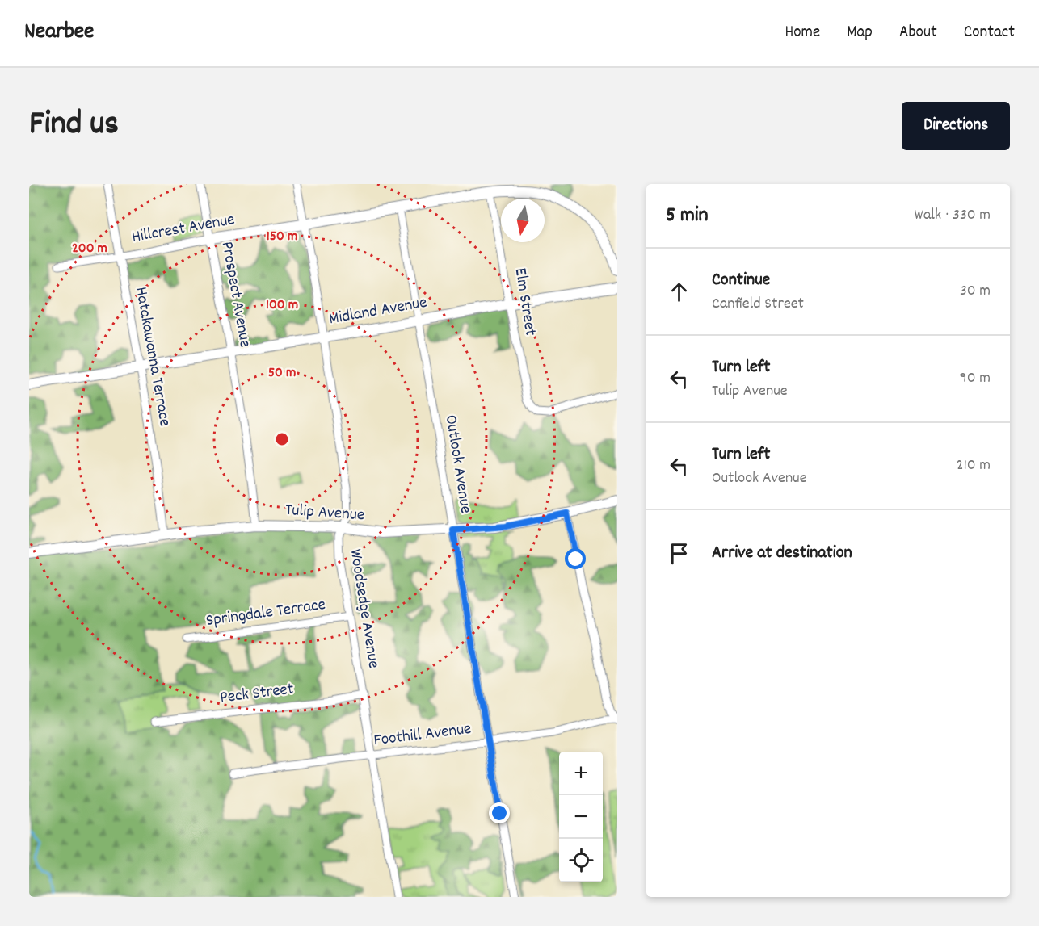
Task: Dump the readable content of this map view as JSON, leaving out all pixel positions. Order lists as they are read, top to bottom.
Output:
{
  "streets": {
    "street": [
      "Hillcrest Avenue",
      "Prospect Avenue",
      "Elm Street",
      "Midland Avenue",
      "Hatakawanna Terrace",
      "Outlook Avenue",
      "Tulip Avenue",
      "Woodsedge Avenue",
      "Springdale Terrace",
      "Peck Street",
      "Foothill Avenue"
    ]
  },
  "crossings": [
    ["Hillcrest Avenue", "Prospect Avenue"],
    ["Hillcrest Avenue", "Elm Street"],
    ["Hillcrest Avenue", "Hatakawanna Terrace"],
    ["Hillcrest Avenue", "Outlook Avenue"],
    ["Hillcrest Avenue", "Woodsedge Avenue"],
    ["Prospect Avenue", "Midland Avenue"],
    ["Prospect Avenue", "Tulip Avenue"],
    ["Elm Street", "Midland Avenue"],
    ["Midland Avenue", "Hatakawanna Terrace"],
    ["Midland Avenue", "Outlook Avenue"],
    ["Midland Avenue", "Woodsedge Avenue"],
    ["Hatakawanna Terrace", "Tulip Avenue"],
    ["Outlook Avenue", "Tulip Avenue"],
    ["Outlook Avenue", "Foothill Avenue"],
    ["Tulip Avenue", "Woodsedge Avenue"],
    ["Woodsedge Avenue", "Springdale Terrace"],
    ["Woodsedge Avenue", "Peck Street"],
    ["Woodsedge Avenue", "Foothill Avenue"]
  ],
  "north": "bottom",
  "page": {
    "header": "Nearbee",
    "nav": [
      "Home",
      "Map",
      "About",
      "Contact"
    ],
    "title": "Find us",
    "buttons": "Directions",
    "heading": ["5 min", "Walk · 330 m"],
    "list": [
      ["Continue", "Canfield Street", "30 m"],
      ["Turn left", "Tulip Avenue", "90 m"],
      ["Turn left", "Outlook Avenue", "210 m"],
      "Arrive at destination"
    ],
    "map_buttons": ["+", "−"]
  },
  "rings": [
    "150 m",
    "200 m",
    "100 m",
    "50 m"
  ]
}
